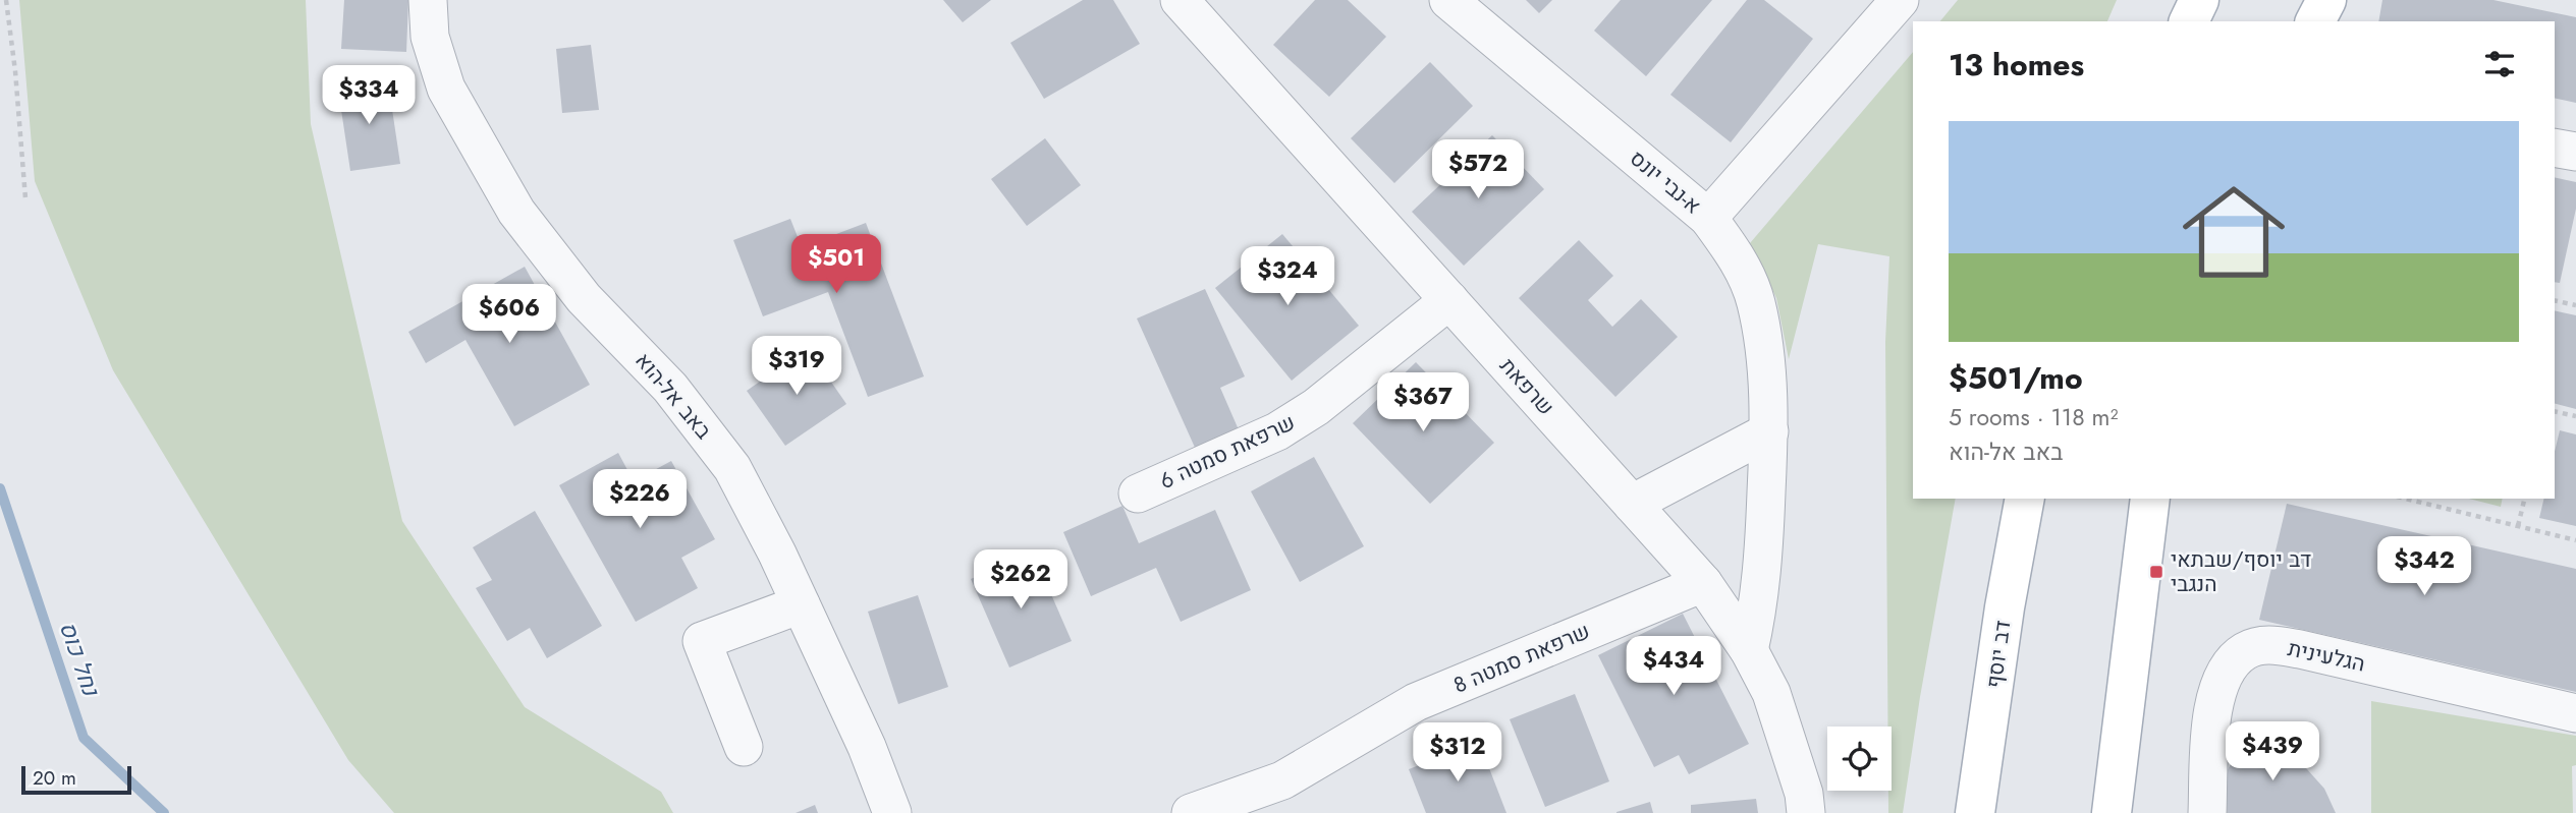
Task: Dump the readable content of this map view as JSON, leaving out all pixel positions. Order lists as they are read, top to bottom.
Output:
{
  "streets": {
    "main road": ["דב יוסף"],
    "street": [
      "א-נבי יונס",
      "שרפאת",
      "באב אל-הוא",
      "שרפאת סמטה 6",
      "הגלעינית",
      "שרפאת סמטה 8"
    ]
  },
  "crossings": [
    ["א-נבי יונס", "שרפאת"],
    ["שרפאת", "שרפאת סמטה 6"],
    ["שרפאת", "שרפאת סמטה 8"]
  ],
  "water": ["נחל כוס"],
  "places": {
    "transit": ["דב יוסף/שבתאי הנגבי"]
  },
  "scale_bar": "20 m",
  "page": {
    "heading": "13 homes",
    "price": [
      "$334",
      "$572",
      "$501",
      "$324",
      "$606",
      "$319",
      "$367",
      "$226",
      "$342",
      "$262",
      "$434",
      "$439",
      "$312"
    ],
    "list": [
      {
        "name": "$501/mo",
        "note": "5 rooms · 118 m² · באב אל-הוא"
      }
    ],
    "scale": "20 m"
  }
}
